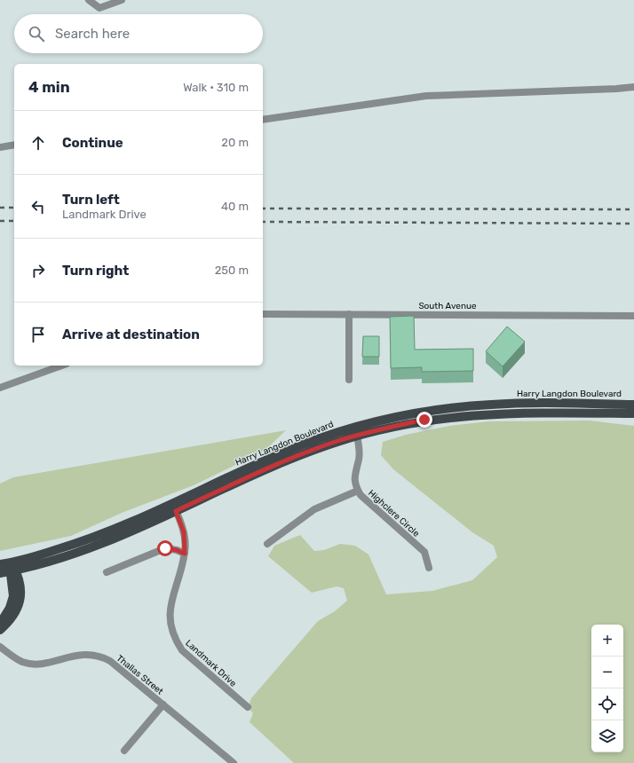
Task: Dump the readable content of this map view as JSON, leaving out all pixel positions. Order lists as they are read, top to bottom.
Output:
{
  "streets": {
    "main road": ["Harry Langdon Boulevard"],
    "street": [
      "South Avenue",
      "Highclere Circle",
      "Landmark Drive",
      "Thallas Street"
    ]
  },
  "crossings": [
    ["Harry Langdon Boulevard", "Highclere Circle"],
    ["Harry Langdon Boulevard", "Landmark Drive"]
  ],
  "page": {
    "search": "Search here",
    "heading": ["4 min", "Walk · 310 m"],
    "list": [
      ["Continue", "20 m"],
      ["Turn left", "Landmark Drive", "40 m"],
      ["Turn right", "250 m"],
      "Arrive at destination"
    ],
    "map_buttons": ["+", "−"]
  }
}
